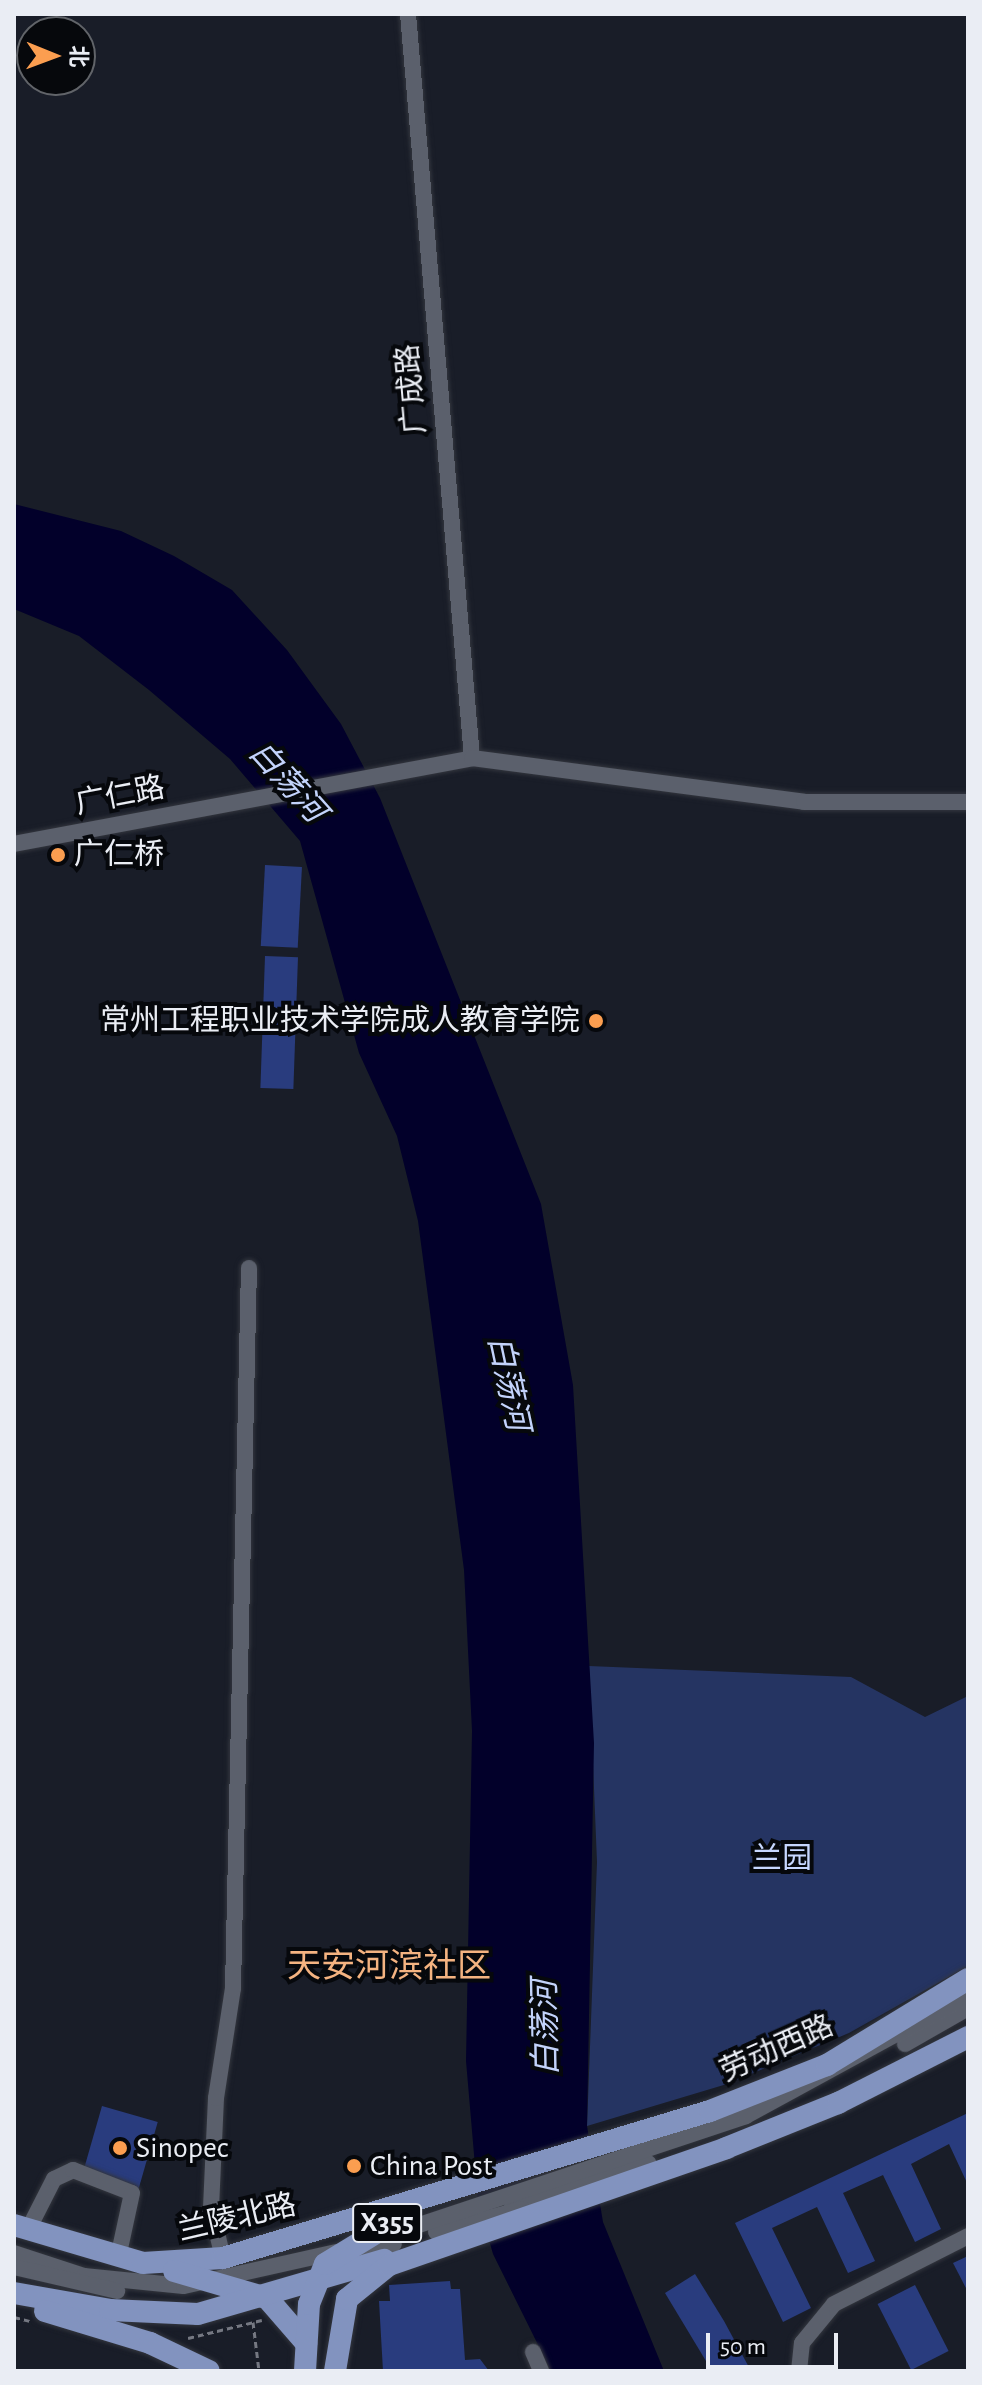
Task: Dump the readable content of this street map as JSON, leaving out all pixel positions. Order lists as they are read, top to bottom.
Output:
{
  "streets": {
    "main road": ["劳动西路", "兰陵北路", "X355"],
    "street": ["广成路", "广仁路"]
  },
  "crossings": [
    ["广成路", "广仁路"],
    ["兰陵北路", "X355"]
  ],
  "districts": ["天安河滨社区"],
  "water": ["白荡河"],
  "parks": ["兰园"],
  "places": [
    "广仁桥",
    "常州工程职业技术学院成人教育学院",
    "Sinopec",
    "China Post"
  ],
  "scale_bar": "50 m",
  "north": "right"
}
